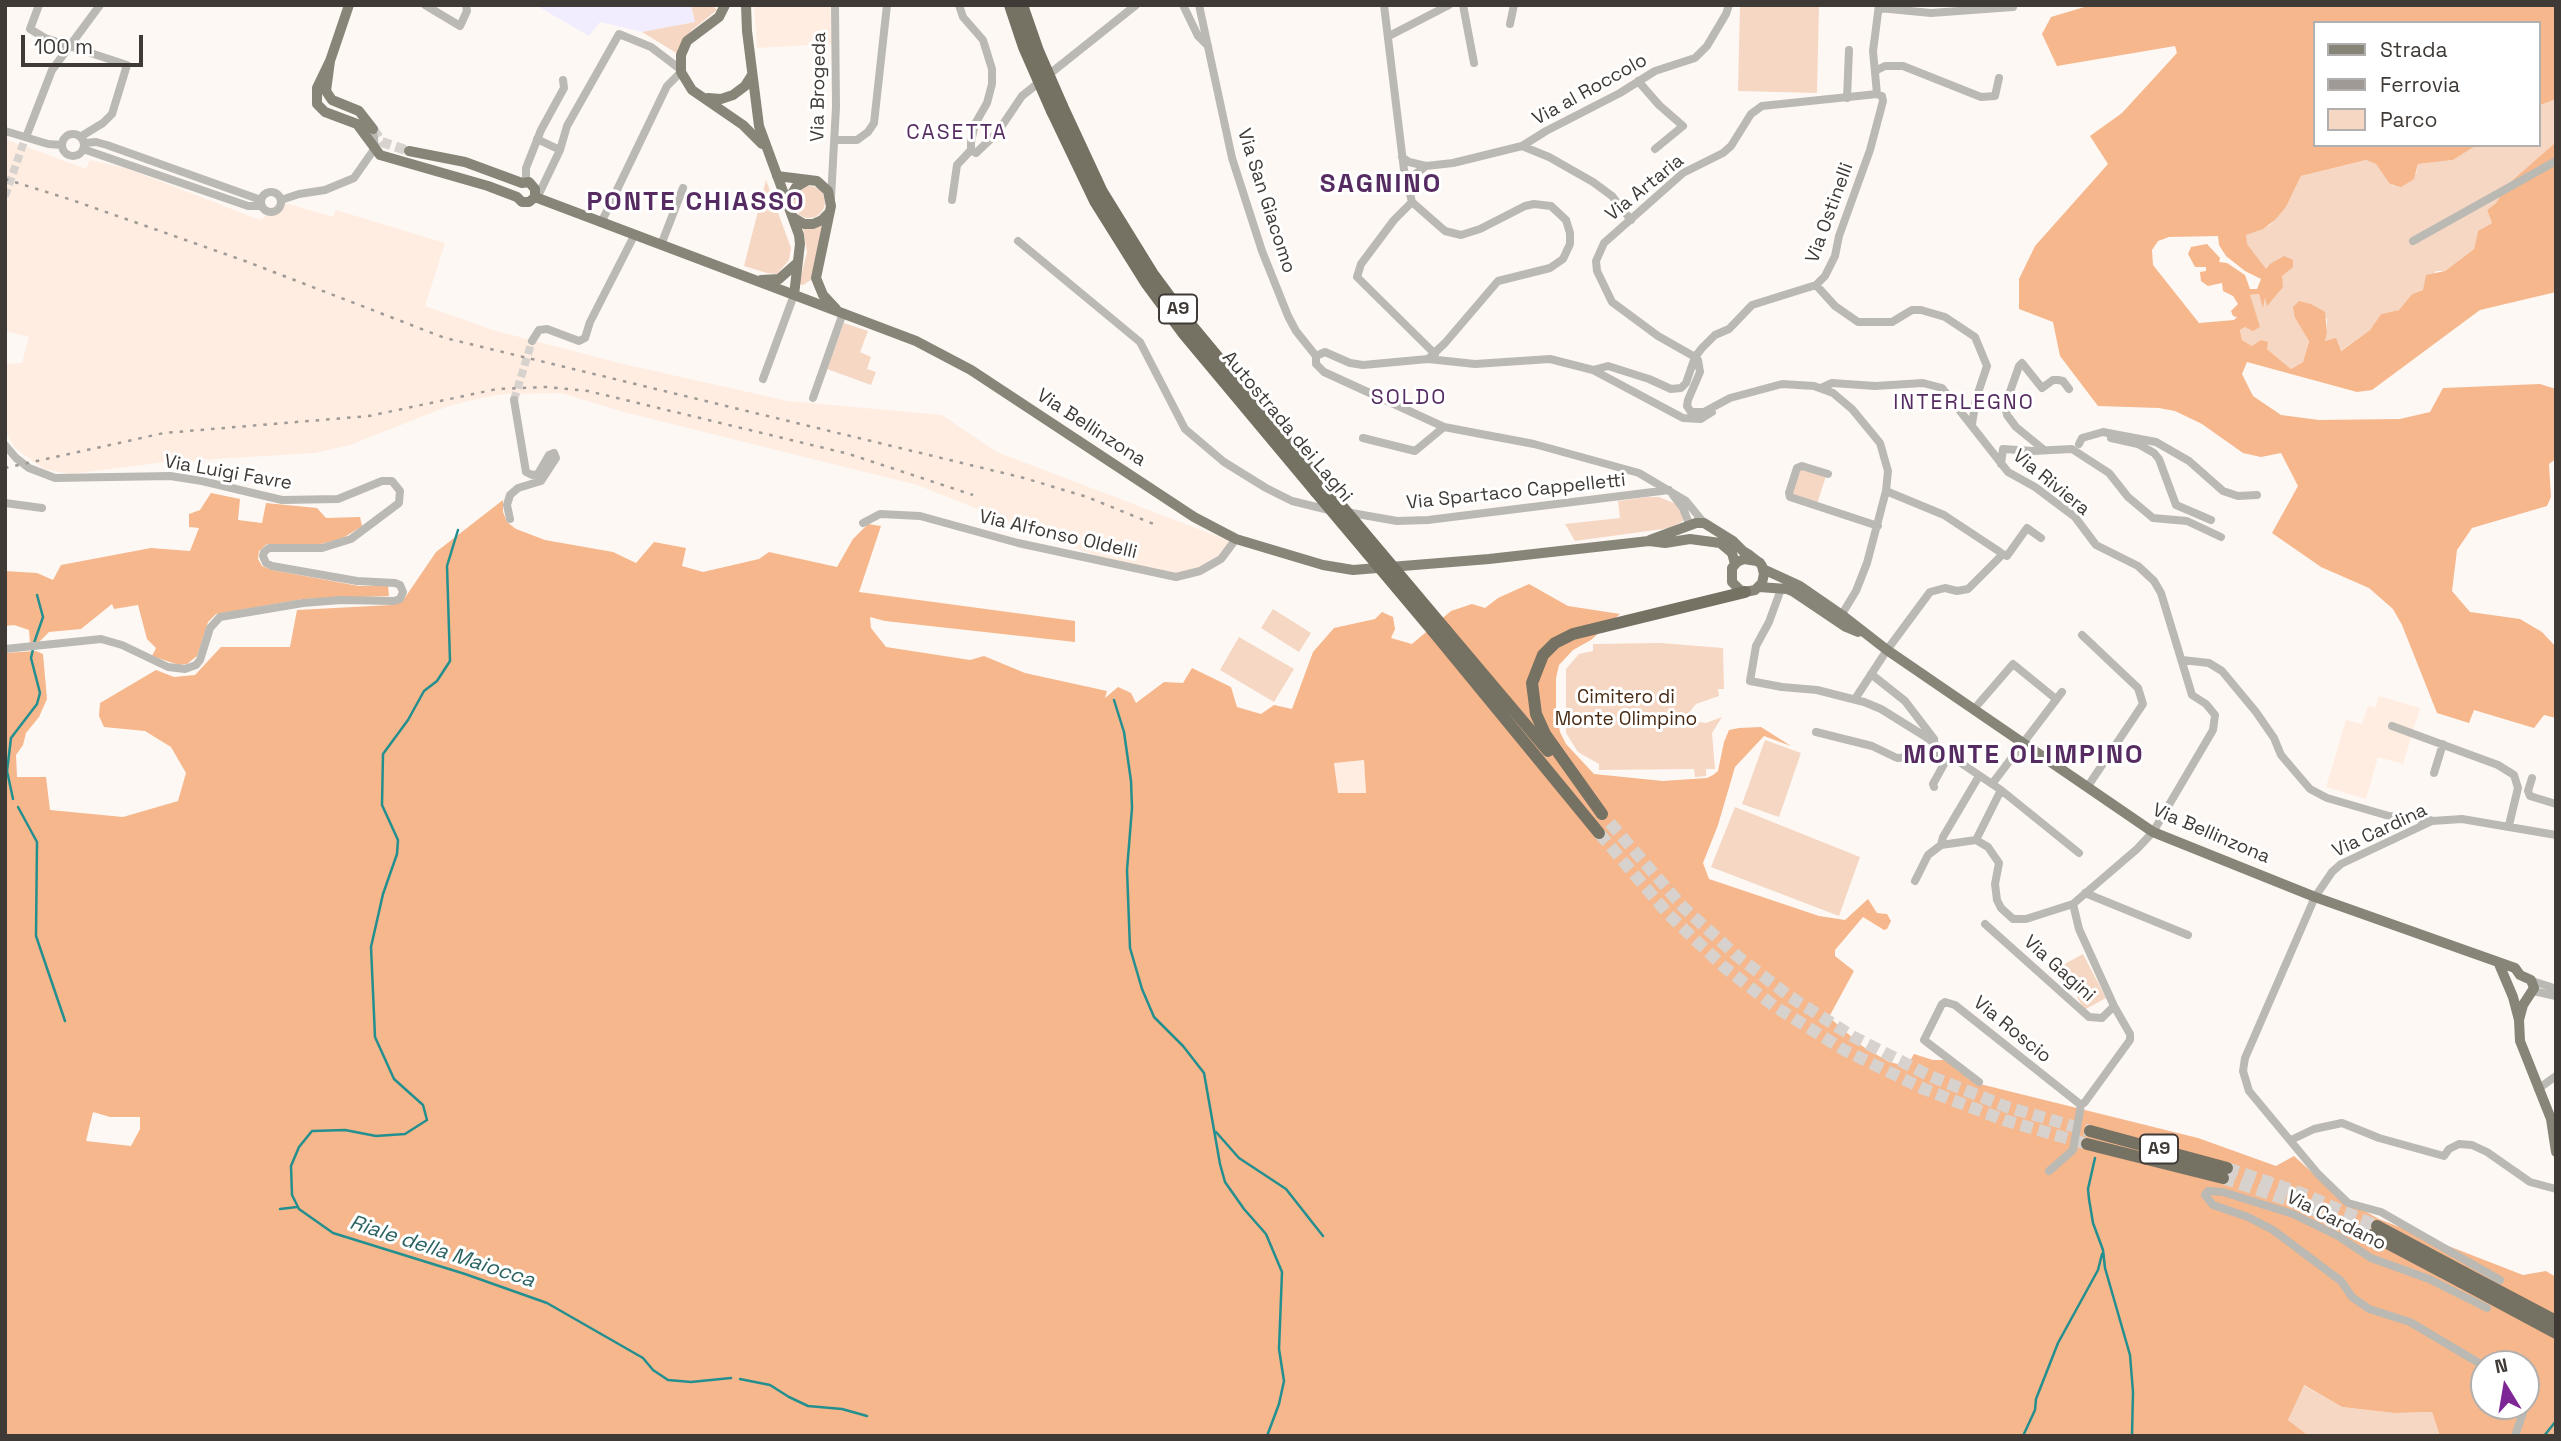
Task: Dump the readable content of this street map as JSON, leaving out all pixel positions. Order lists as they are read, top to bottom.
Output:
{
  "streets": {
    "highway": ["A9", "Autostrada dei Laghi"],
    "main road": ["Via Bellinzona"],
    "street": [
      "Via Brogeda",
      "Via al Roccolo",
      "Via Artaria",
      "Via San Giacomo",
      "Via Ostinelli",
      "Via Luigi Favre",
      "Via Riviera",
      "Via Spartaco Cappelletti",
      "Via Alfonso Oldelli",
      "Via Cardina",
      "Via Gagini",
      "Via Roscio",
      "Via Cardano"
    ]
  },
  "crossings": [
    ["Via Artaria", "Via Ostinelli"],
    ["Via San Giacomo", "Via Bellinzona"],
    ["Via San Giacomo", "Via Spartaco Cappelletti"],
    ["Autostrada dei Laghi", "Via Bellinzona"],
    ["Via Bellinzona", "Via Riviera"],
    ["Via Bellinzona", "Via Alfonso Oldelli"],
    ["Via Bellinzona", "Via Cardina"],
    ["Via Bellinzona", "Via Cardano"],
    ["Via Cardina", "Via Cardano"]
  ],
  "districts": [
    "CASETTA",
    "SAGNINO",
    "PONTE CHIASSO",
    "SOLDO",
    "INTERLEGNO",
    "MONTE OLIMPINO"
  ],
  "water": ["Riale della Maiocca"],
  "parks": ["Cimitero di Monte Olimpino"],
  "legend": ["Strada", "Ferrovia", "Parco"],
  "scale_bar": "100 m",
  "north": "top"
}
